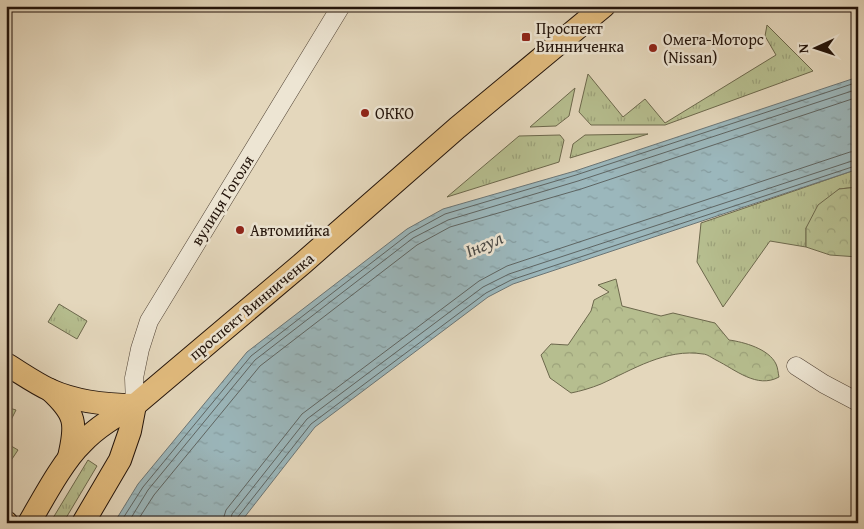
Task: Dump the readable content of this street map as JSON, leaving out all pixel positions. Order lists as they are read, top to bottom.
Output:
{
  "streets": {
    "main road": ["проспект Винниченка"],
    "street": ["вулиця Гоголя"]
  },
  "crossings": [
    ["вулиця Гоголя", "проспект Винниченка"]
  ],
  "water": ["Інгул"],
  "places": {
    "transit": ["Проспект Винниченка"],
    "other": ["Омега-Моторс (Nissan)", "ОККО", "Автомийка"]
  },
  "north": "left"
}
